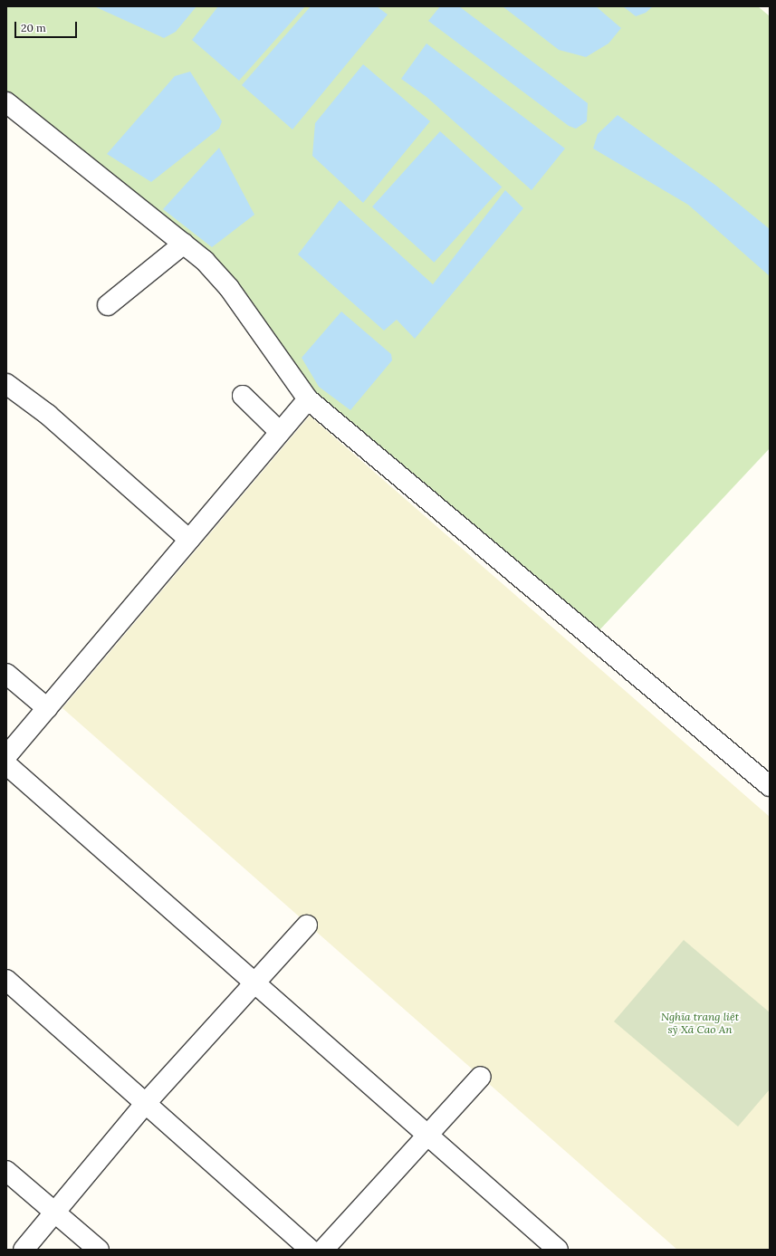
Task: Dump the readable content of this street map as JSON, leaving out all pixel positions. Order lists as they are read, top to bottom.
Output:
{
  "parks": ["Nghĩa trang liệt sỹ Xã Cao An"],
  "scale_bar": "20 m"
}
